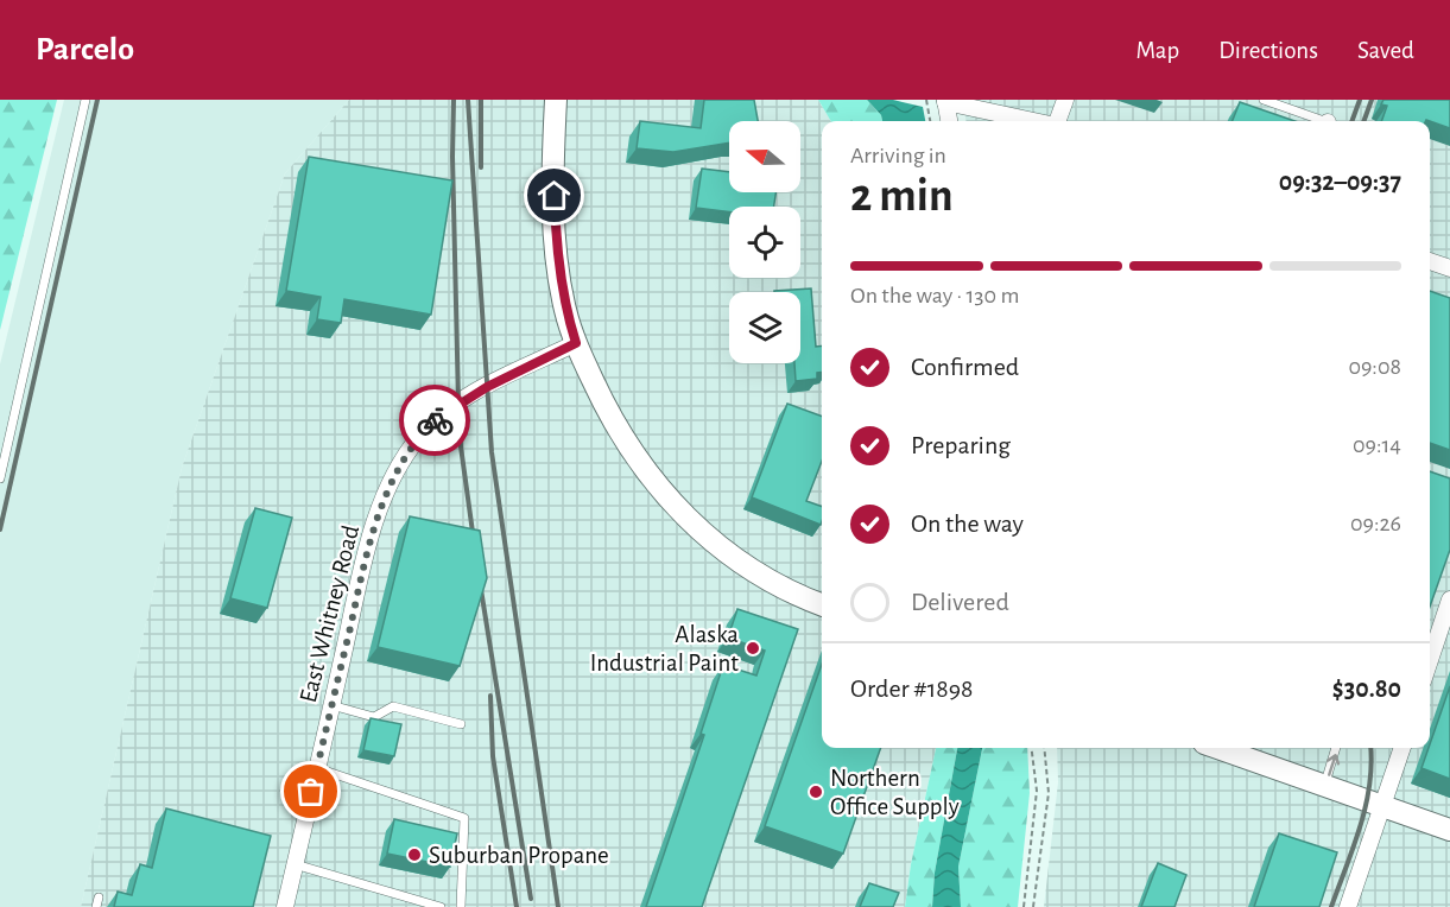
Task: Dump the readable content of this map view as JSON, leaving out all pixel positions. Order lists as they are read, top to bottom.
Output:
{
  "streets": {
    "street": ["East Whitney Road"]
  },
  "places": ["Alaska Industrial Paint", "Northern Office Supply", "Suburban Propane"],
  "north": "left",
  "page": {
    "header": "Parcelo",
    "nav": ["Map", "Directions", "Saved"],
    "heading": ["2 min", "Arriving in", "09:32–09:37"],
    "panel": ["Order #1898", "$30.80"],
    "bar": "On the way · 130 m",
    "list": [
      ["Confirmed", "09:08"],
      ["Preparing", "09:14"],
      ["On the way", "09:26"],
      "Delivered"
    ]
  }
}
